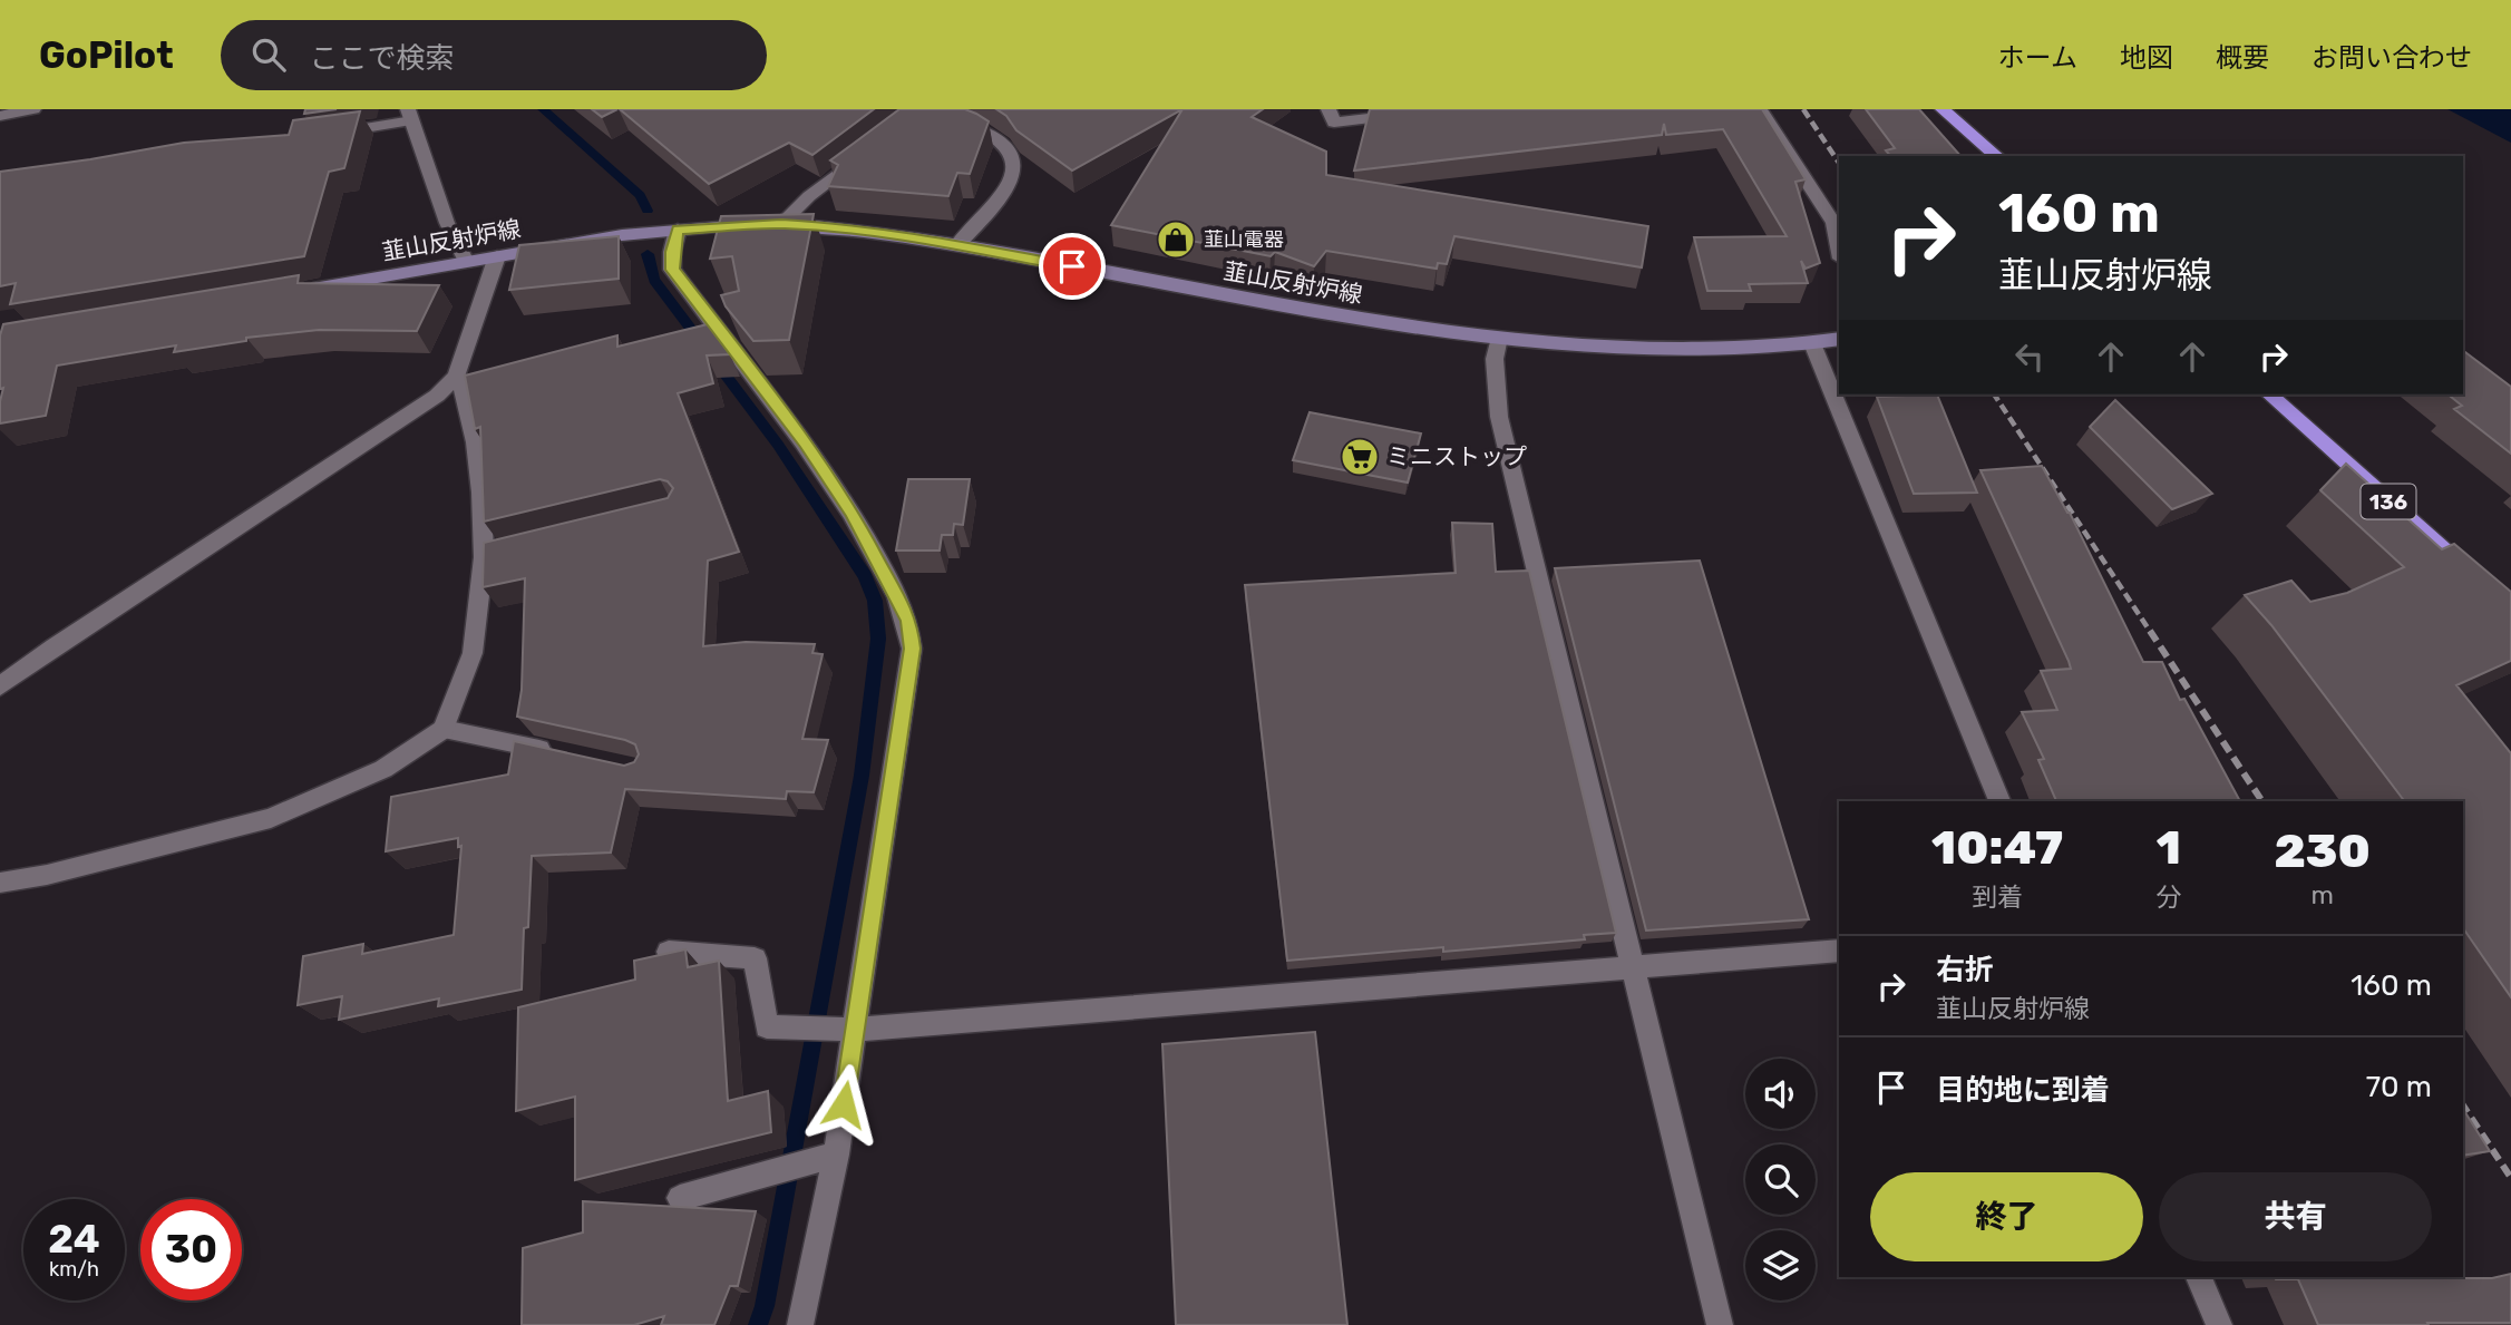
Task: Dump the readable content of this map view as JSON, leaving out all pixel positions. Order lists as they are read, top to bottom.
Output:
{
  "streets": {
    "highway": ["136"],
    "main road": ["韮山反射炉線"]
  },
  "places": {
    "shop": ["韮山電器"],
    "supermarket": ["ミニストップ"]
  },
  "page": {
    "header": "GoPilot",
    "search": "ここで検索",
    "nav": [
      "ホーム",
      "地図",
      "概要",
      "お問い合わせ"
    ],
    "turn": ["160 m", "韮山反射炉線"],
    "eta": [
      "10:47",
      "到着",
      "1",
      "分",
      "230",
      "m"
    ],
    "list": [
      {
        "name": "右折",
        "note": "韮山反射炉線",
        "value": "160 m"
      },
      {
        "name": "目的地に到着",
        "value": "70 m"
      }
    ],
    "buttons": ["終了", "共有"],
    "speed": "24 km/h",
    "limit": "30"
  }
}
